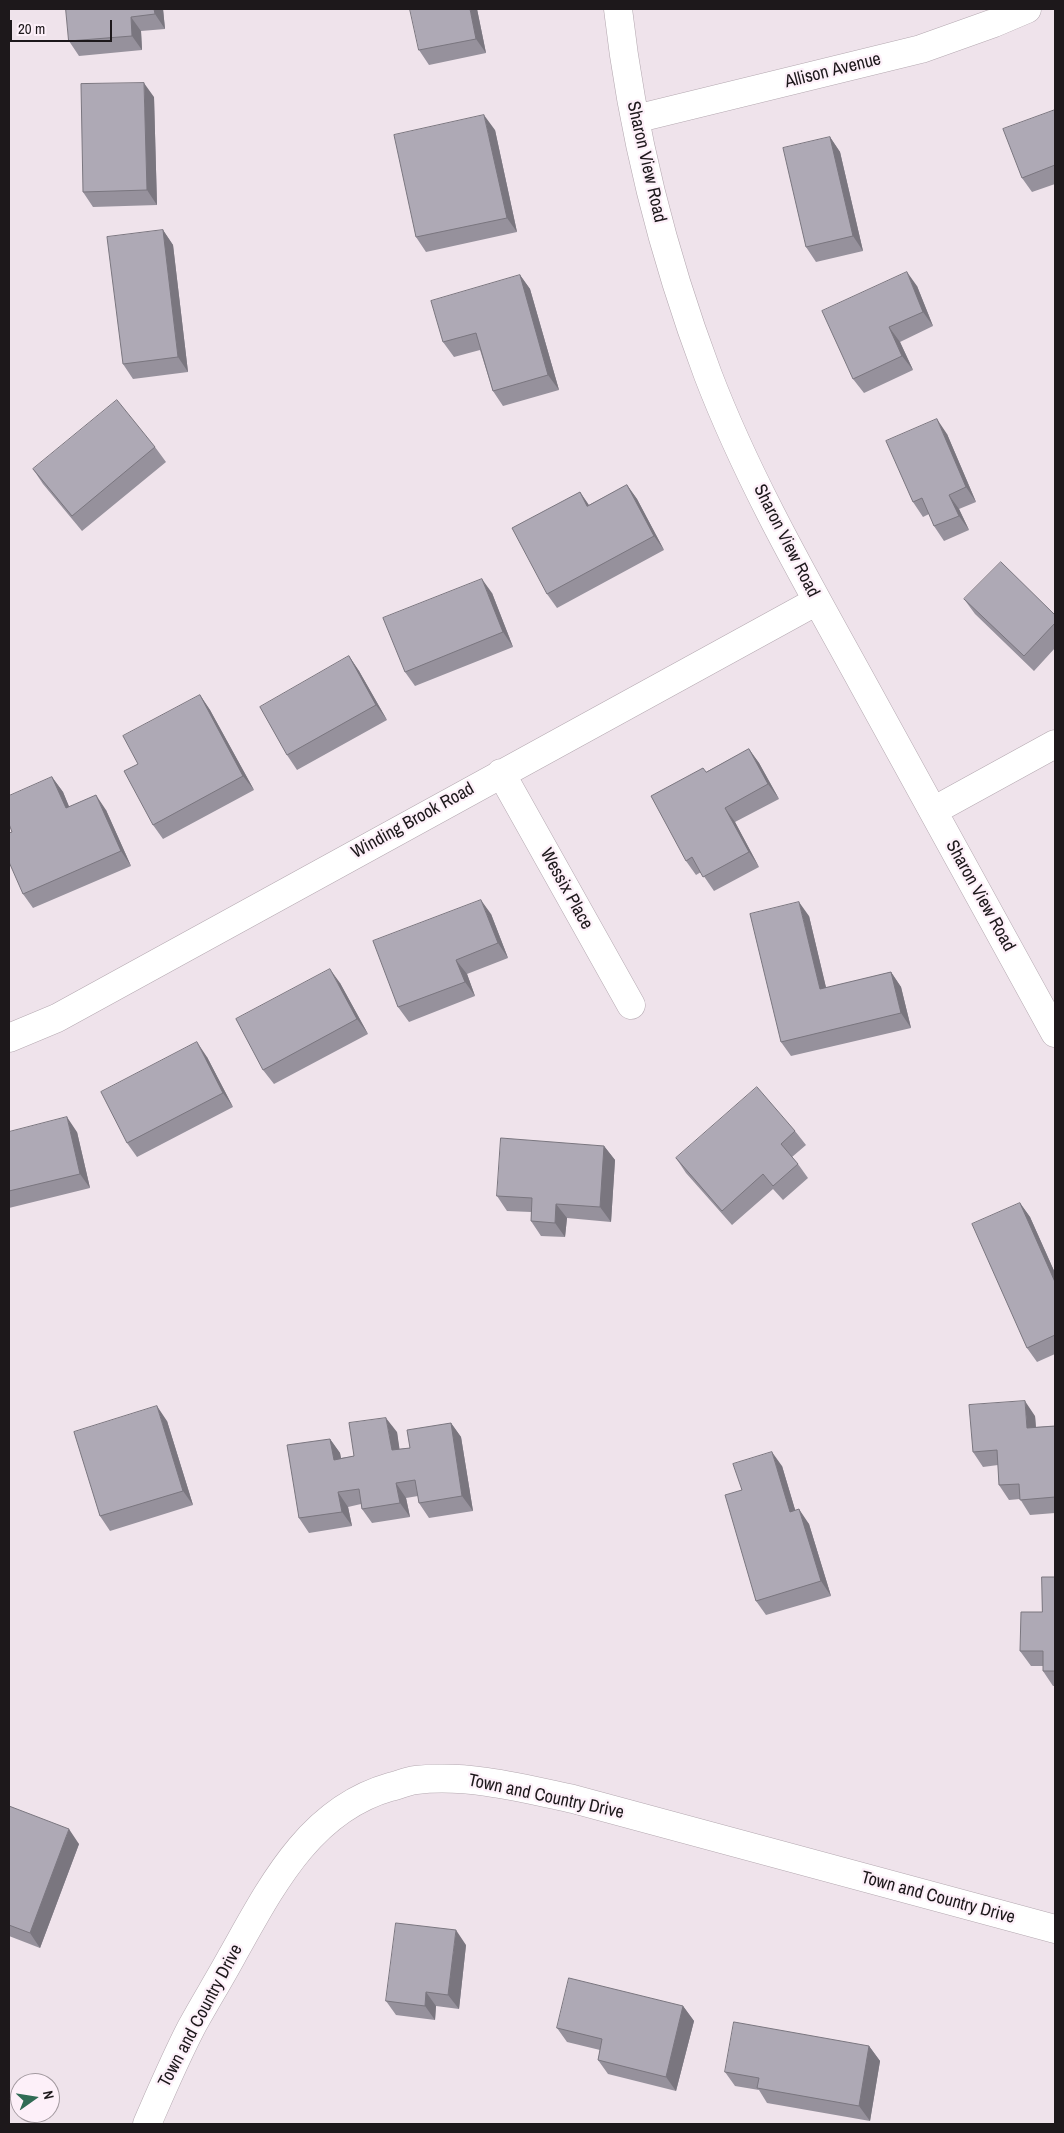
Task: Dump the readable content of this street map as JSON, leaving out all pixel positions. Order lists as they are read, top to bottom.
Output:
{
  "streets": {
    "street": [
      "Allison Avenue",
      "Sharon View Road",
      "Winding Brook Road",
      "Wessix Place",
      "Town and Country Drive"
    ]
  },
  "crossings": [
    ["Allison Avenue", "Sharon View Road"],
    ["Sharon View Road", "Winding Brook Road"],
    ["Winding Brook Road", "Wessix Place"]
  ],
  "scale_bar": "20 m",
  "north": "right"
}
